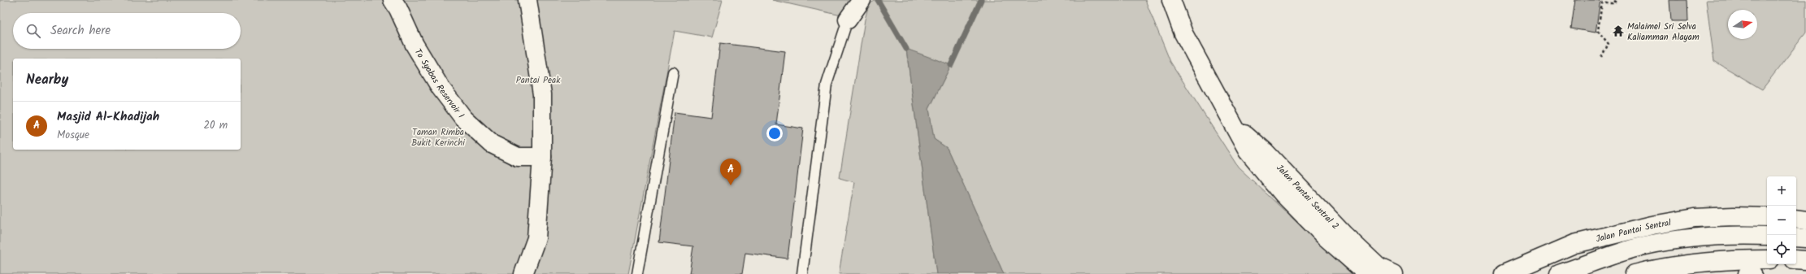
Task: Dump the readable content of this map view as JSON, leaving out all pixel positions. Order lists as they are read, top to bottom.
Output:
{
  "streets": {
    "main road": ["To Syabas Reservoir 1", "Jalan Pantai Sentral 2", "Jalan Pantai Sentral"]
  },
  "parks": ["Pantai Peak", "Taman Rimba Bukit Kerinchi"],
  "places": {
    "temple": ["Malaimel Sri Selva Kaliamman Alayam"]
  },
  "north": "right",
  "page": {
    "search": "Search here",
    "heading": "Nearby",
    "list": [
      {
        "mark": "A",
        "name": "Masjid Al-Khadijah",
        "note": "Mosque",
        "value": "20 m"
      }
    ],
    "pins": "A",
    "map_buttons": ["+", "−"]
  }
}
